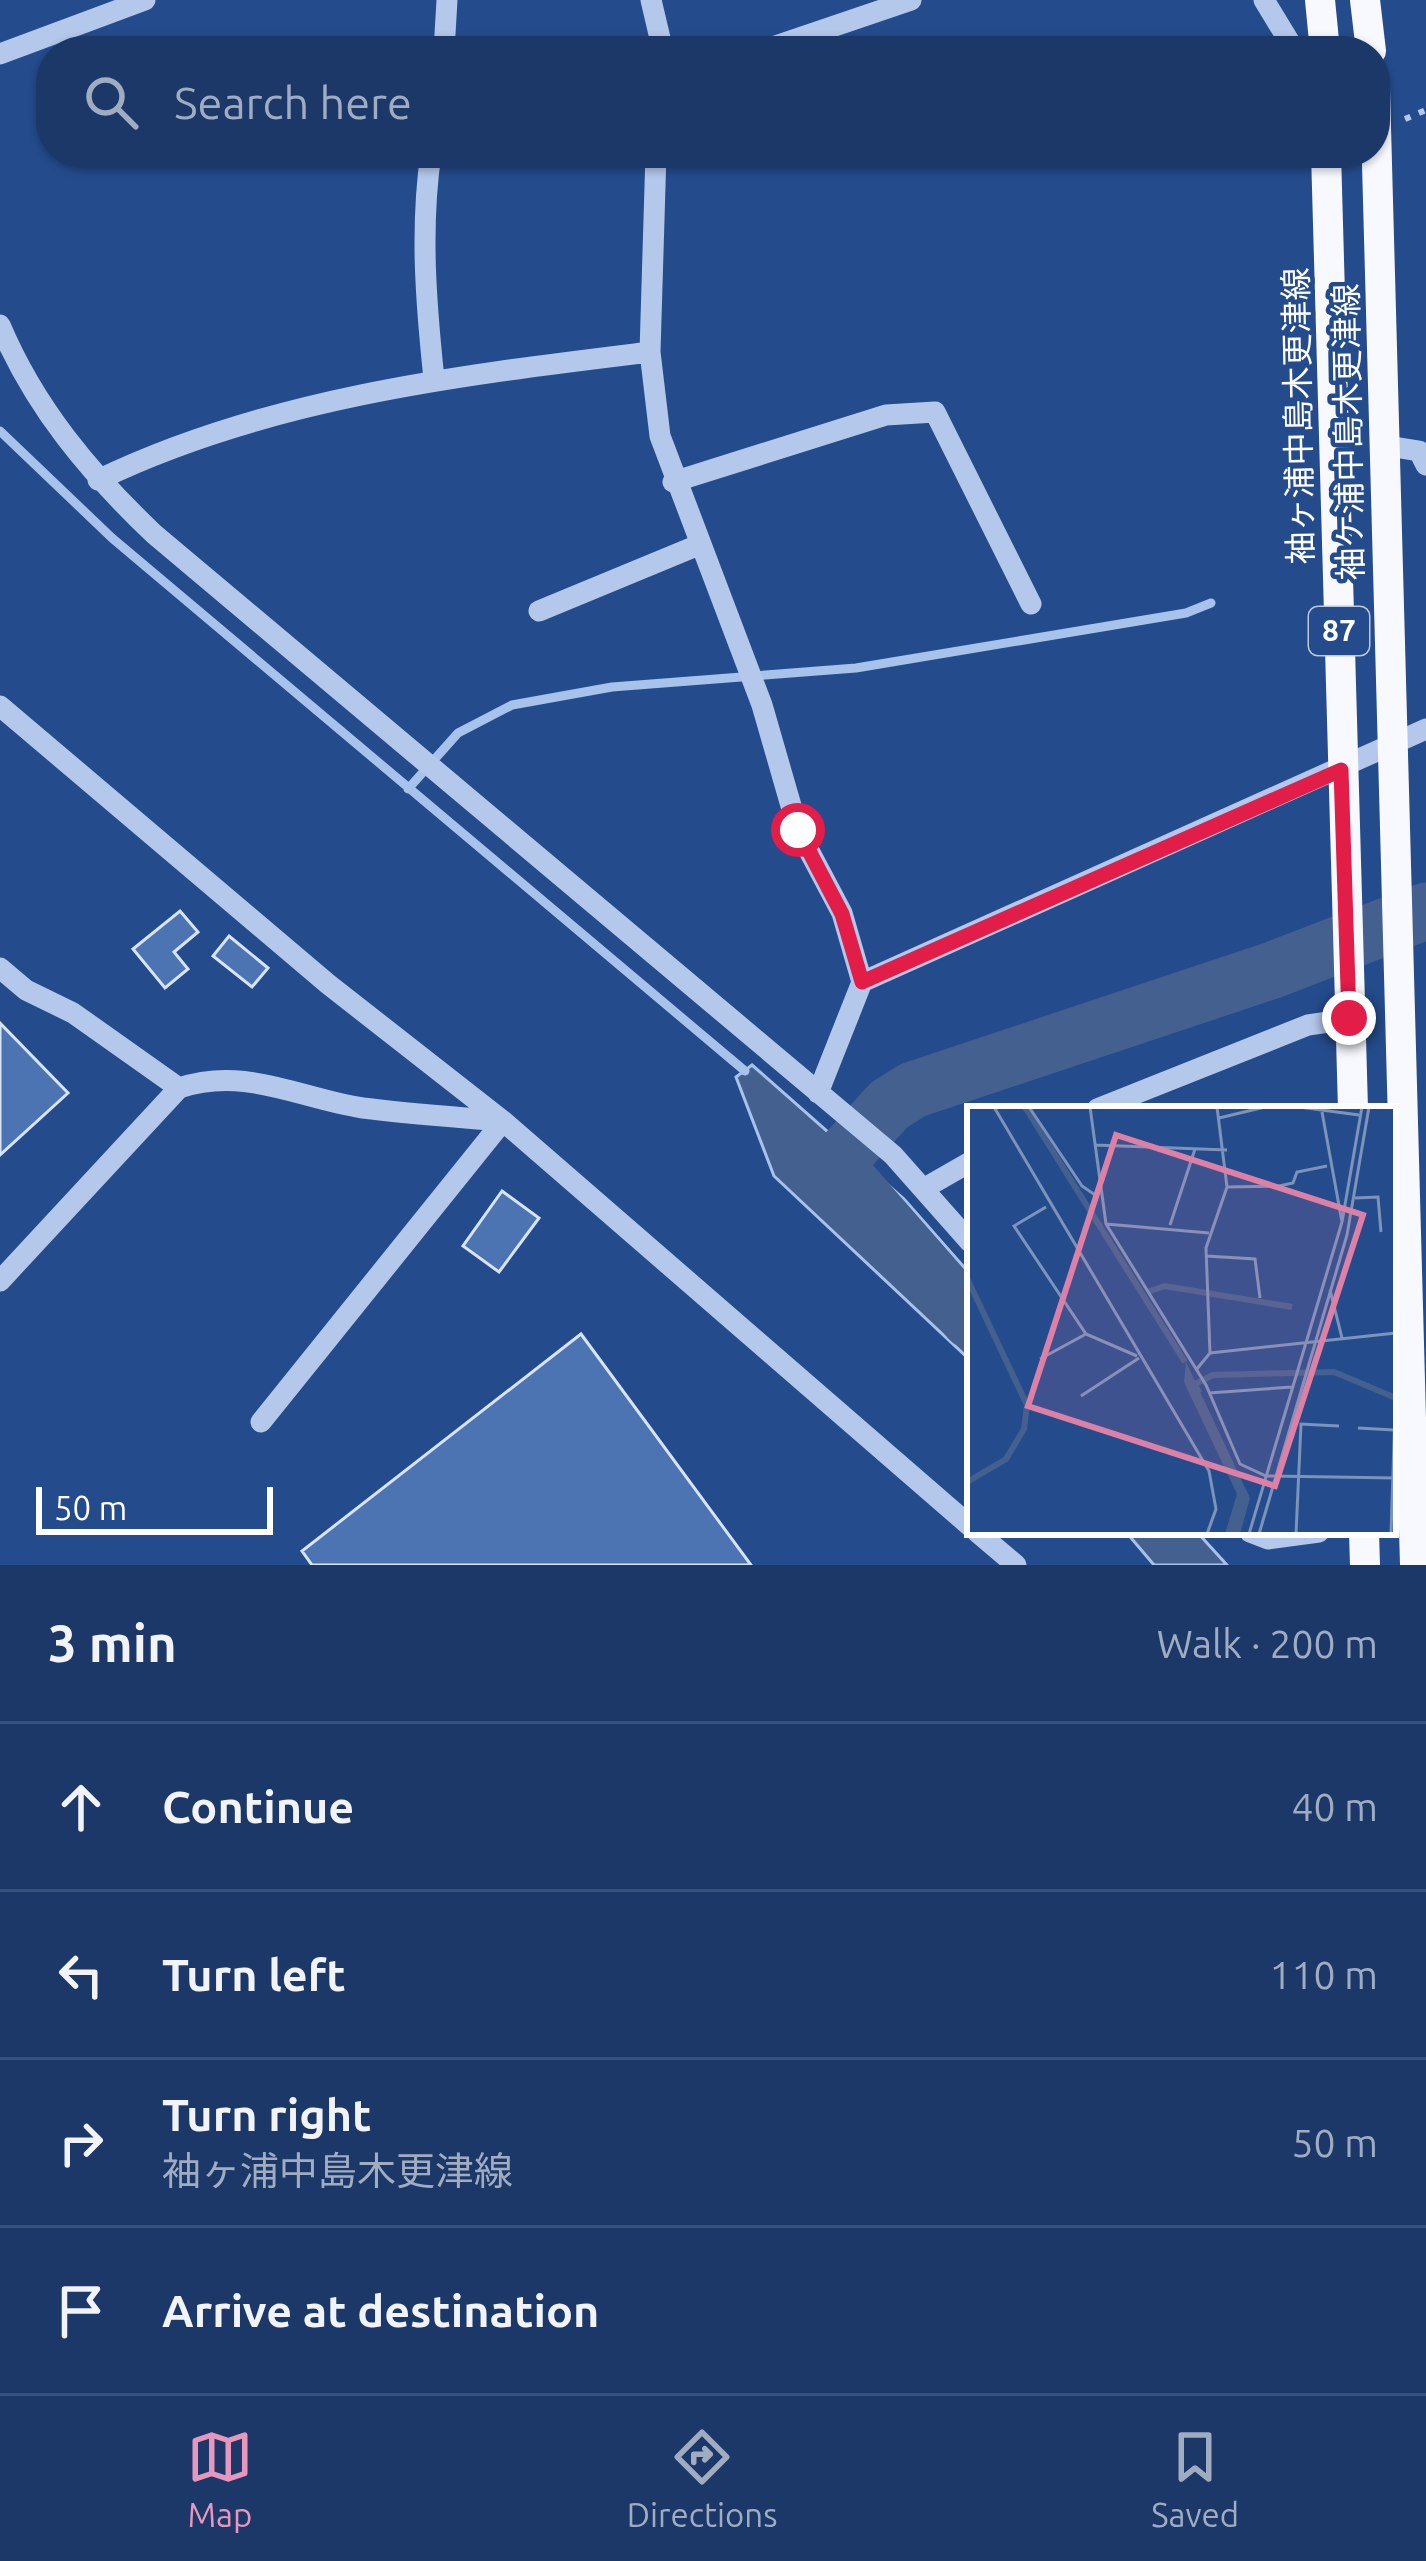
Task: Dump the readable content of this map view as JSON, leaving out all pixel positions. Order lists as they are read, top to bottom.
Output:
{
  "streets": {
    "main road": ["袖ヶ浦中島木更津線", "袖ケ浦中島木更津線", "87"]
  },
  "scale_bar": "50 m",
  "page": {
    "search": "Search here",
    "scale": "50 m",
    "heading": ["3 min", "Walk · 200 m"],
    "list": [
      ["Continue", "40 m"],
      ["Turn left", "110 m"],
      ["Turn right", "袖ヶ浦中島木更津線", "50 m"],
      "Arrive at destination"
    ],
    "nav": ["Map", "Directions", "Saved"]
  }
}
